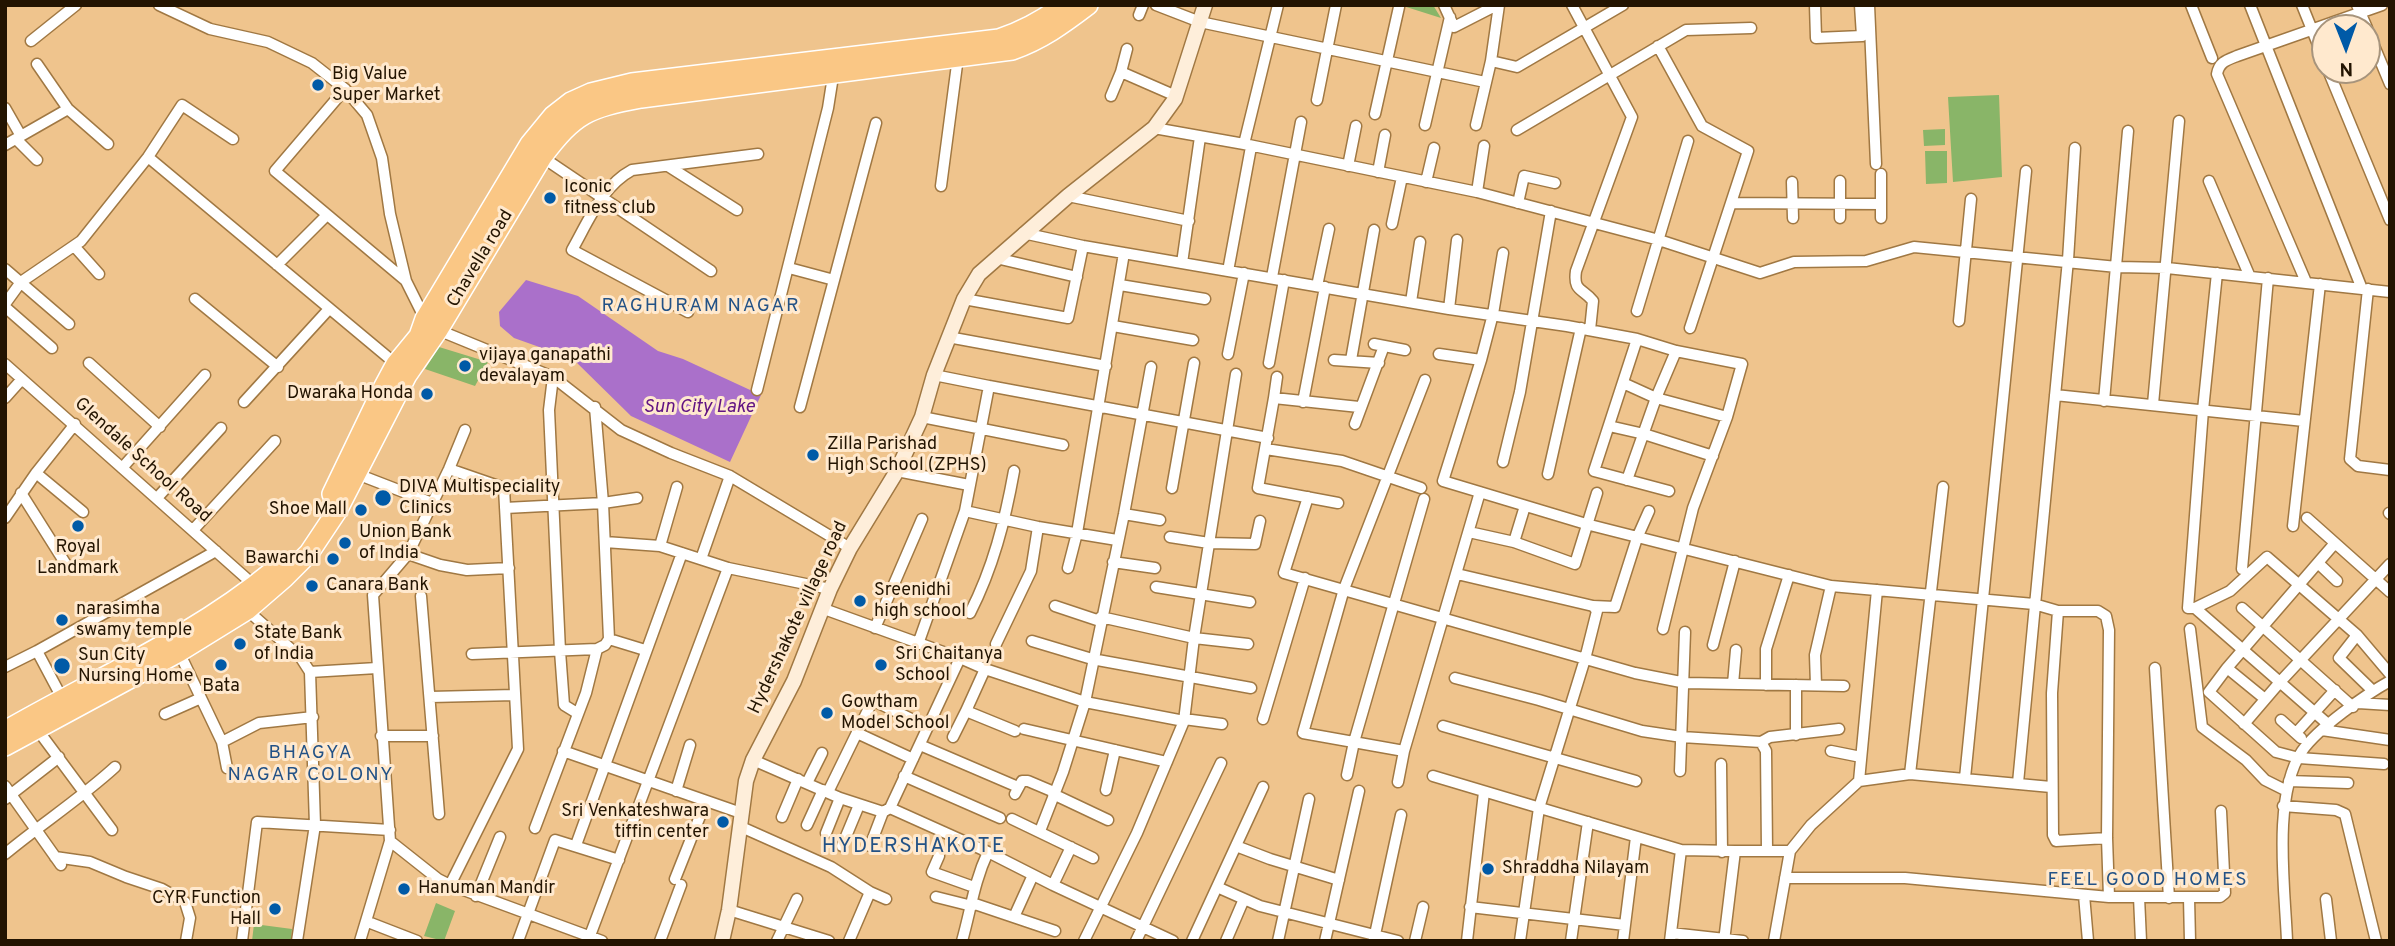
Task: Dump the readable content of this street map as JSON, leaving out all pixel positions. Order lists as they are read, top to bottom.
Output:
{
  "streets": {
    "highway": ["Chavella road"],
    "street": ["Glendale School Road", "Hydershakote village road"]
  },
  "crossings": [
    ["Chavella road", "Glendale School Road"]
  ],
  "districts": [
    "RAGHURAM NAGAR",
    "BHAGYA NAGAR COLONY",
    "HYDERSHAKOTE",
    "FEEL GOOD HOMES"
  ],
  "water": ["Sun City Lake"],
  "places": [
    "Big Value Super Market",
    "Iconic fitness club",
    "vijaya ganapathi devalayam",
    "Dwaraka Honda",
    "Zilla Parishad High School (ZPHS)",
    "DIVA Multispeciality Clinics",
    "Shoe Mall",
    "Royal Landmark",
    "Union Bank of India",
    "Bawarchi",
    "Canara Bank",
    "Sreenidhi high school",
    "narasimha swamy temple",
    "State Bank of India",
    "Bata",
    "Sri Chaitanya School",
    "Sun City Nursing Home",
    "Gowtham Model School",
    "Sri Venkateshwara tiffin center",
    "Shraddha Nilayam",
    "Hanuman Mandir",
    "CYR Function Hall"
  ],
  "north": "bottom"
}
